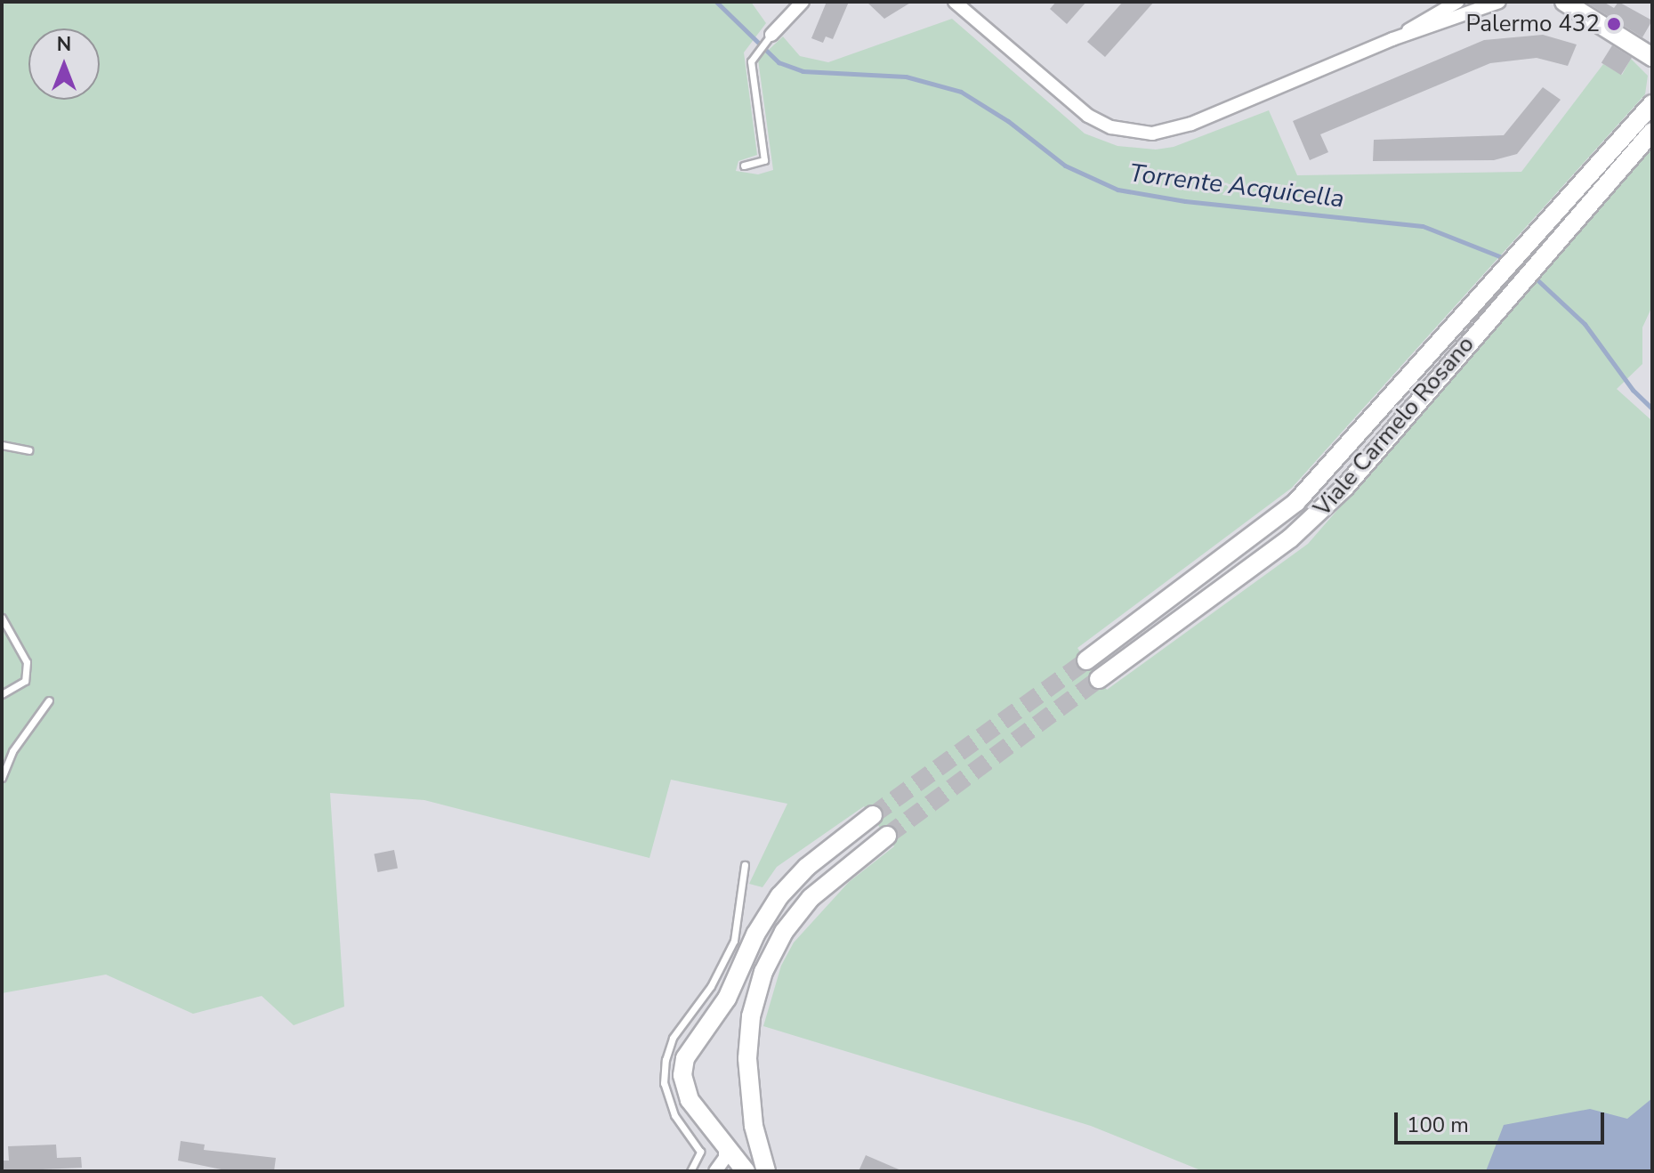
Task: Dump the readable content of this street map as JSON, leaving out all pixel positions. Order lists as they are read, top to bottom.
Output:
{
  "streets": {
    "main road": ["Viale Carmelo Rosano"]
  },
  "water": ["Torrente Acquicella"],
  "places": ["Palermo 432"],
  "scale_bar": "100 m",
  "north": "top"
}
